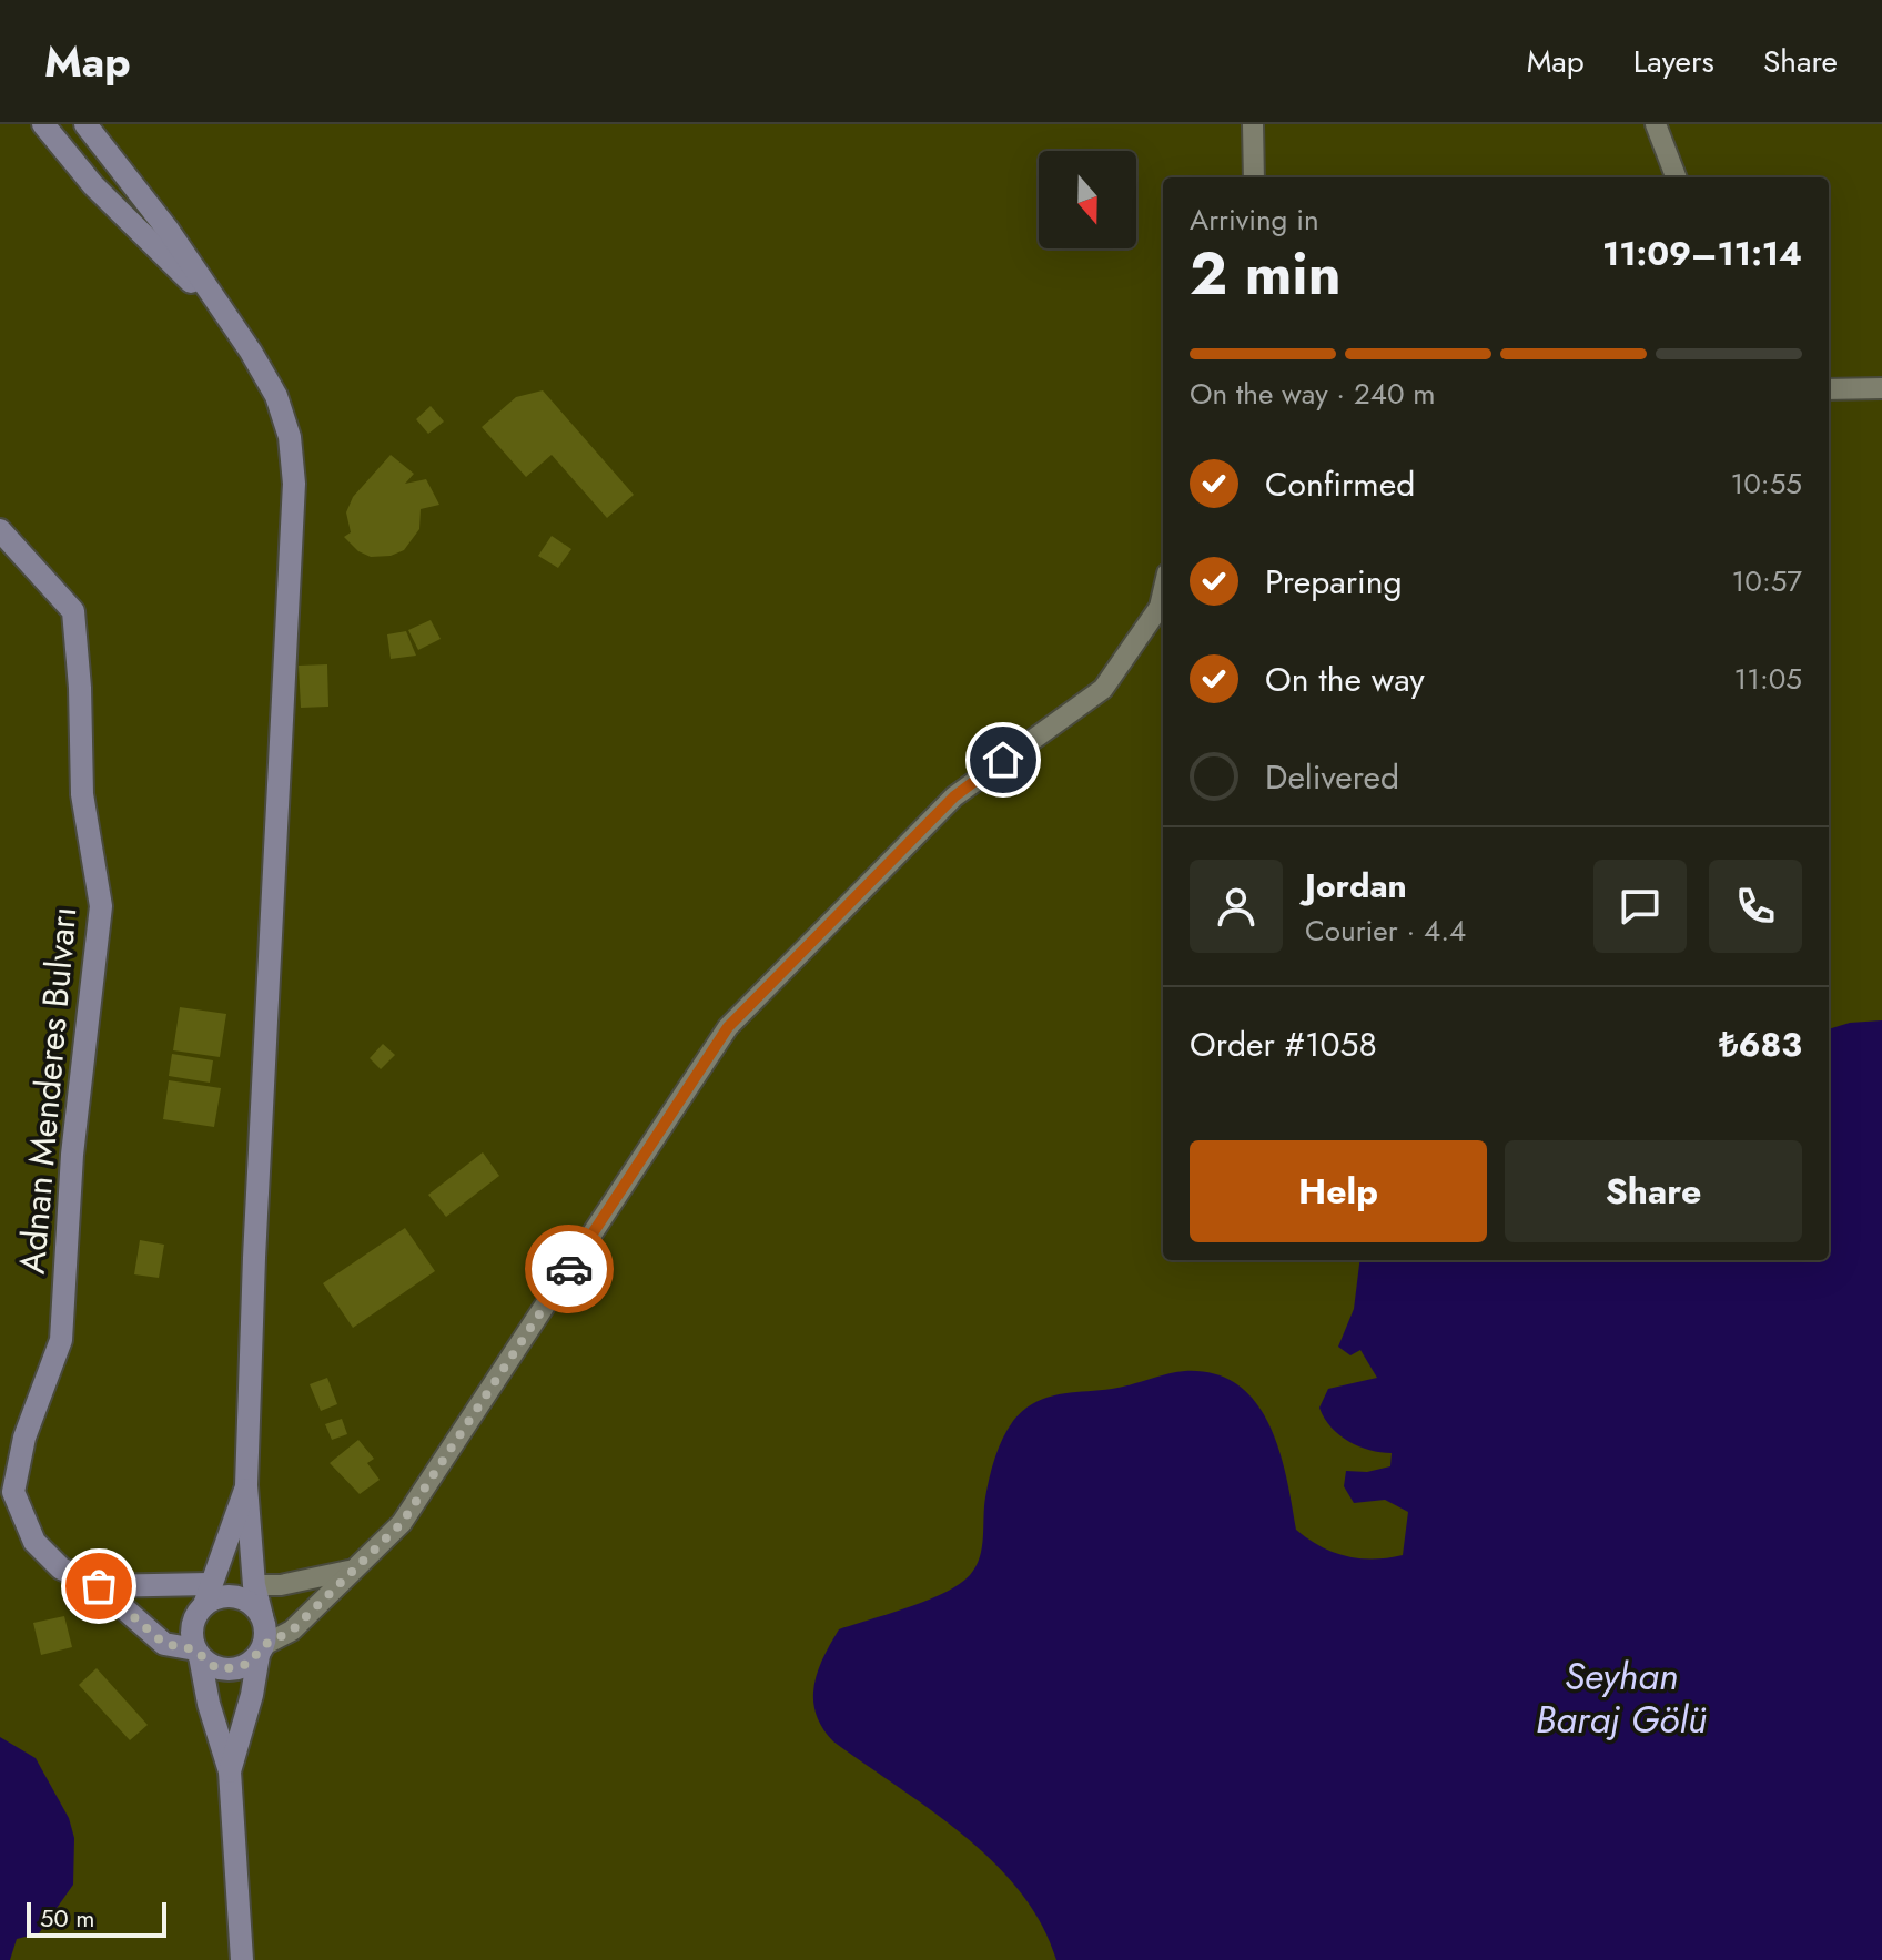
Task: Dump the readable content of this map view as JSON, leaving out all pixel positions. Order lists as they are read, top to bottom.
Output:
{
  "streets": {
    "main road": ["Adnan Menderes Bulvarı"]
  },
  "water": ["Seyhan Baraj Gölü"],
  "scale_bar": "50 m",
  "north": "bottom",
  "page": {
    "header": "Map",
    "nav": ["Map", "Layers", "Share"],
    "heading": ["2 min", "Arriving in", "11:09–11:14"],
    "panel": [
      "Jordan",
      "Courier · 4.4",
      "Order #1058",
      "₺683"
    ],
    "bar": "On the way · 240 m",
    "list": [
      ["Confirmed", "10:55"],
      ["Preparing", "10:57"],
      ["On the way", "11:05"],
      "Delivered"
    ],
    "buttons": ["Help", "Share"],
    "scale": "50 m"
  }
}
